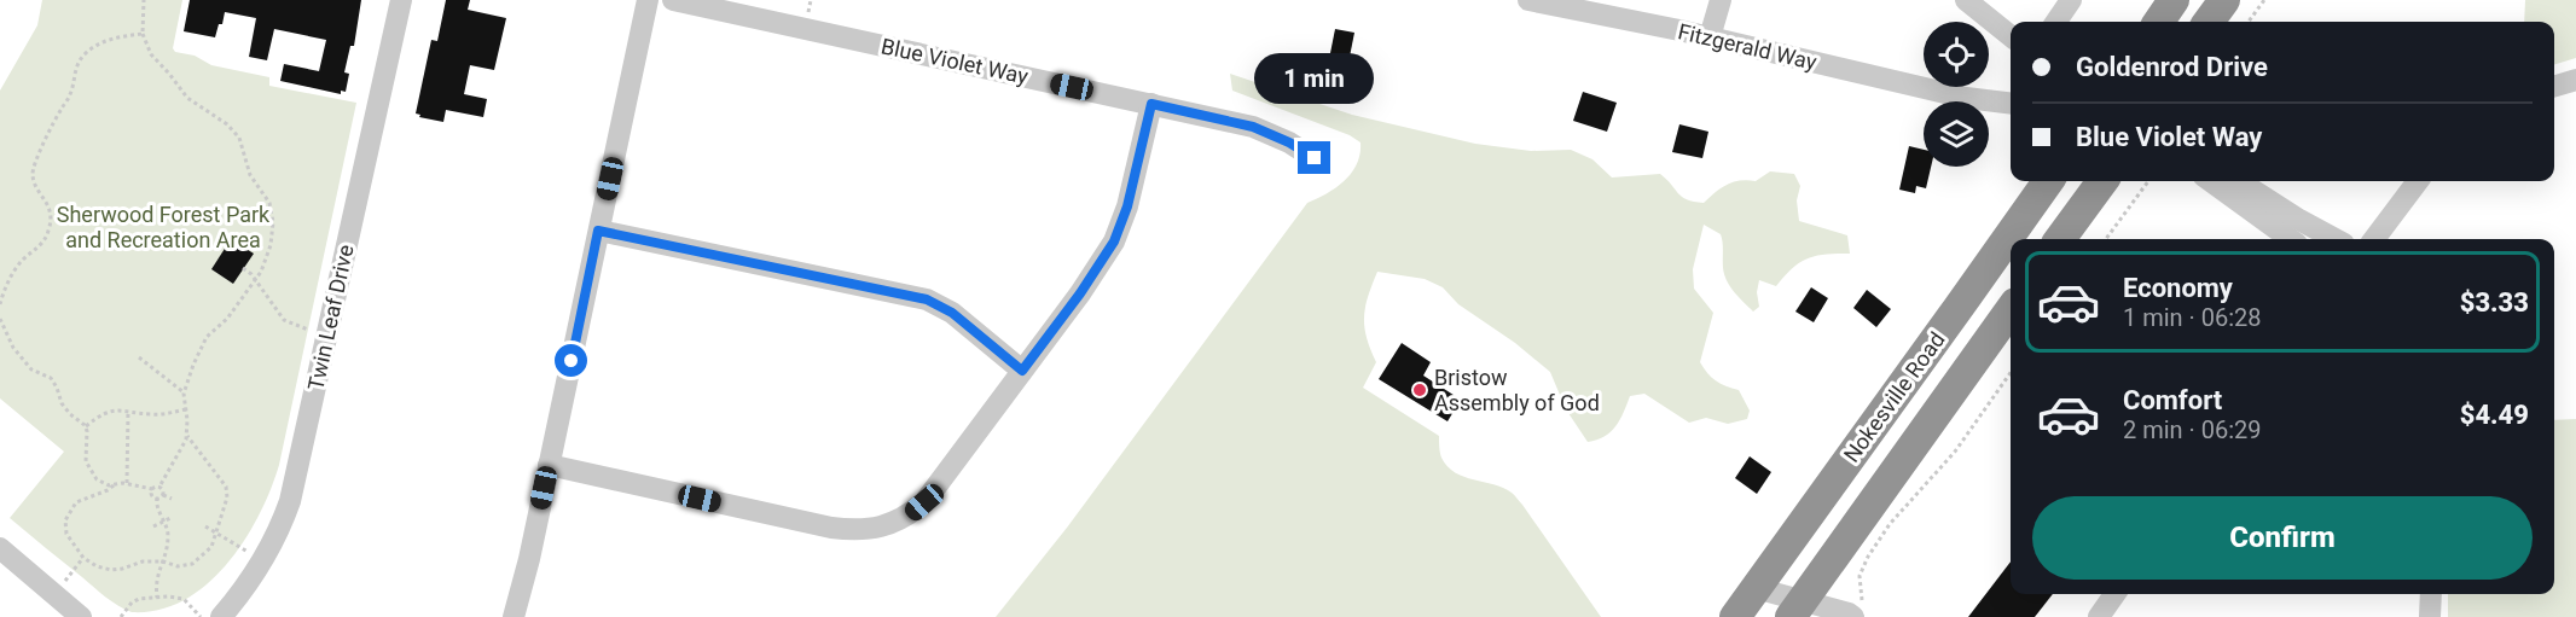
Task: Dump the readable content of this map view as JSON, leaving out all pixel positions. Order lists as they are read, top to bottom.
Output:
{
  "streets": {
    "highway": ["Nokesville Road"],
    "street": ["Fitzgerald Way", "Blue Violet Way", "Twin Leaf Drive"]
  },
  "parks": ["Sherwood Forest Park and Recreation Area"],
  "places": ["Bristow Assembly of God"],
  "page": {
    "banner": ["Goldenrod Drive", "Blue Violet Way"],
    "bubble": "1 min",
    "list": [
      {
        "name": "Economy",
        "note": "1 min · 06:28",
        "value": "$3.33"
      },
      {
        "name": "Comfort",
        "note": "2 min · 06:29",
        "value": "$4.49"
      }
    ],
    "buttons": "Confirm"
  }
}
